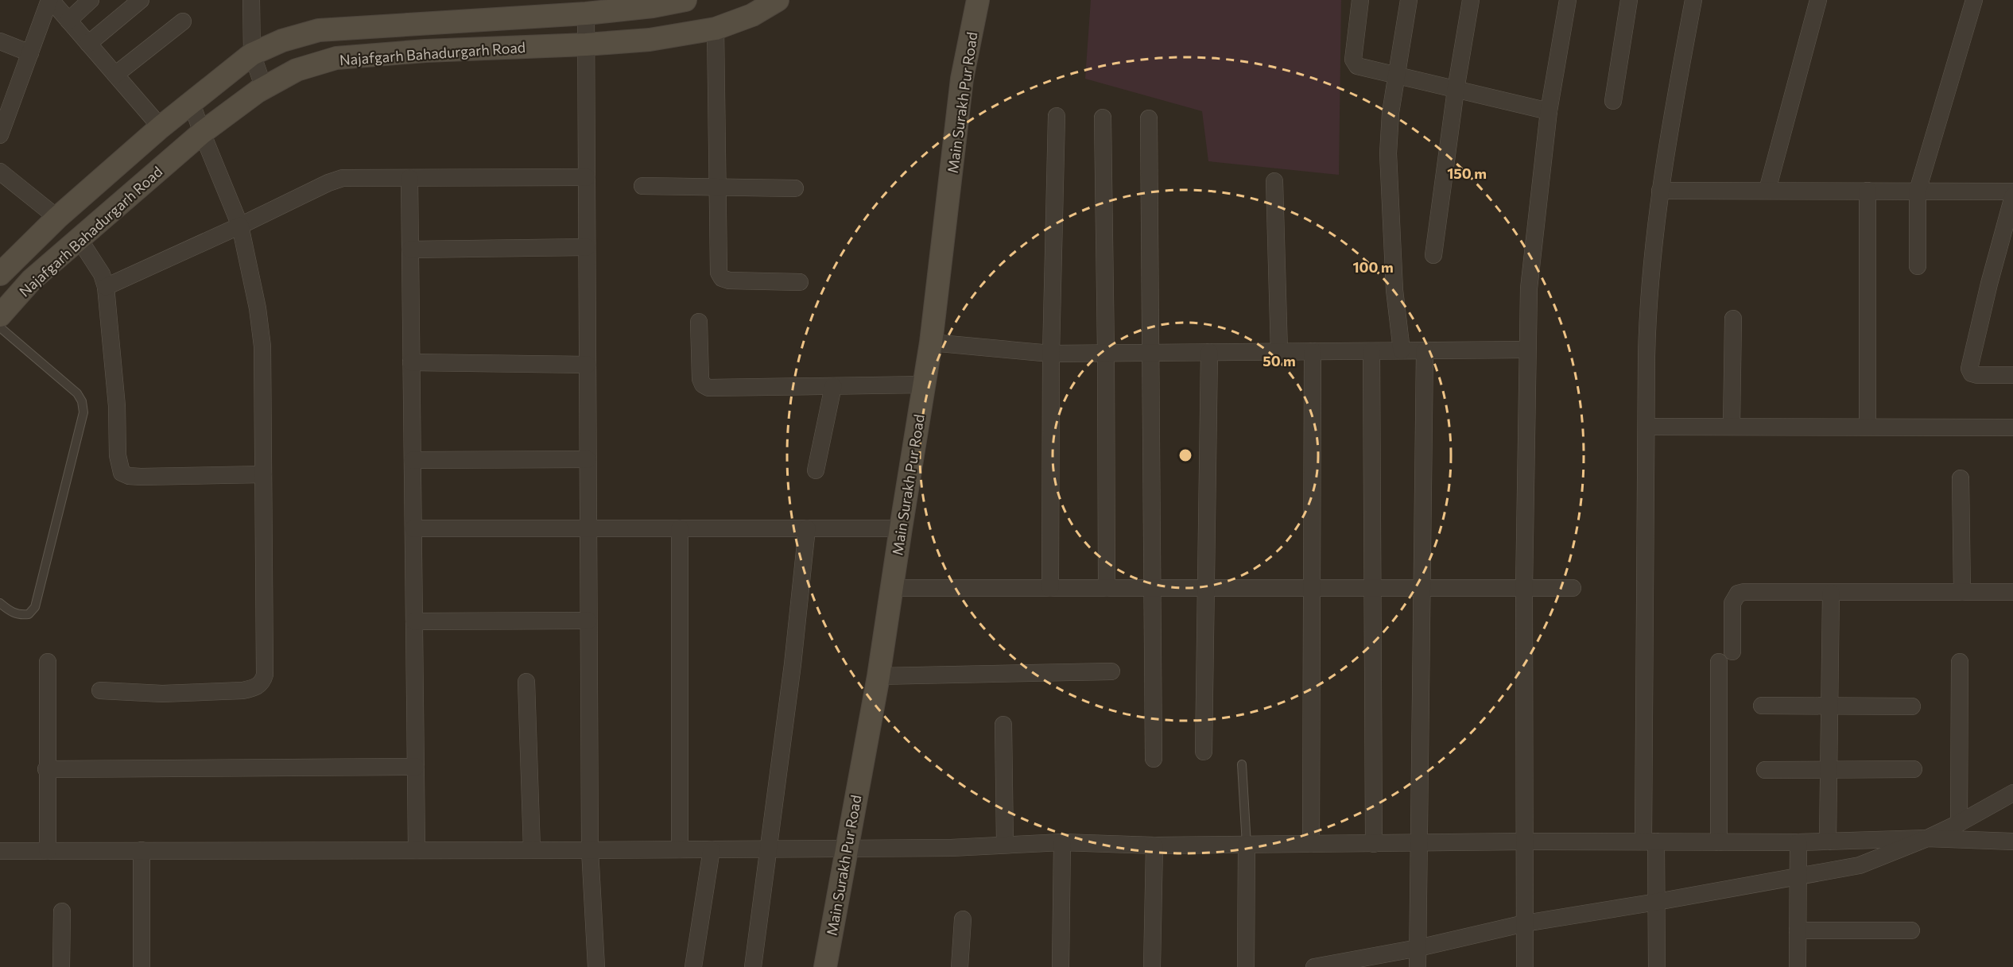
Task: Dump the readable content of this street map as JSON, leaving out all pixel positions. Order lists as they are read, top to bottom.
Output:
{
  "streets": {
    "main road": ["Najafgarh Bahadurgarh Road", "Main Surakh Pur Road"]
  },
  "rings": ["150 m", "100 m", "50 m"]
}
